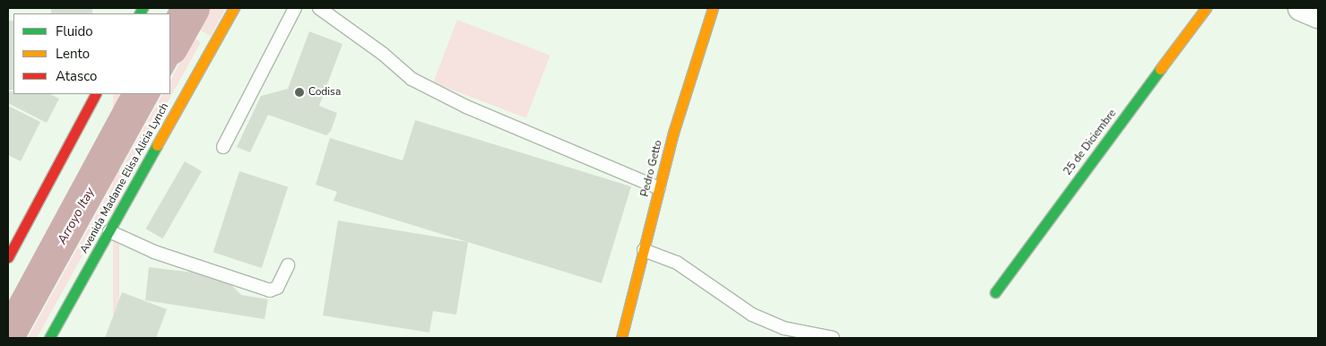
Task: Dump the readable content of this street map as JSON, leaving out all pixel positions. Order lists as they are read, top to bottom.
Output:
{
  "streets": {
    "main road": ["25 de Diciembre", "Pedro Getto", "Avenida Madame Elisa Alicia Lynch"]
  },
  "water": ["Arroyo Itay"],
  "places": ["Codisa"],
  "legend": ["Fluido", "Lento", "Atasco"]
}
